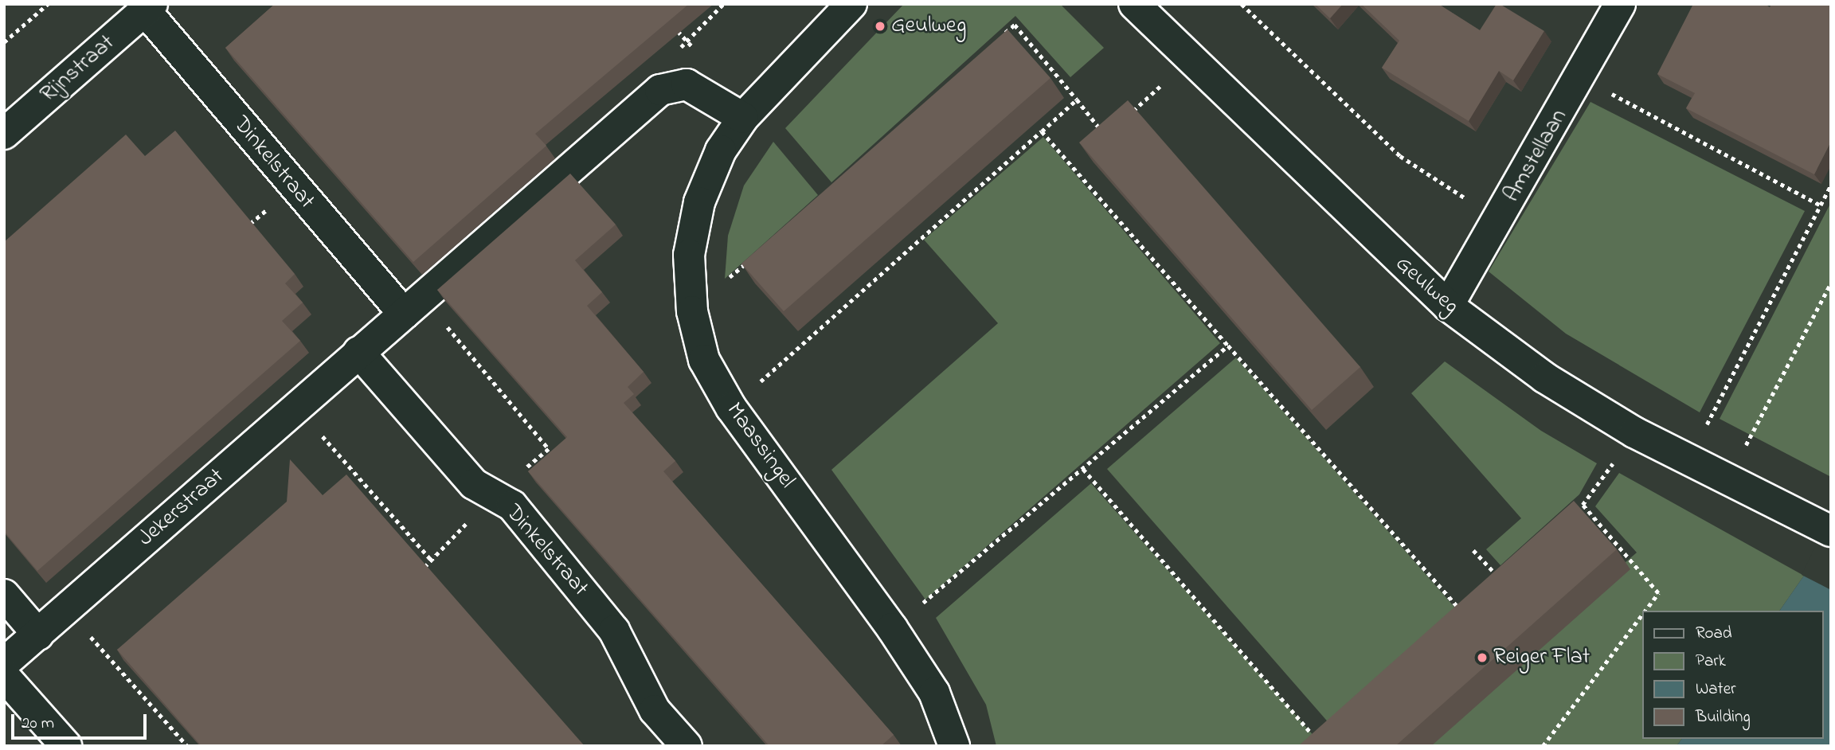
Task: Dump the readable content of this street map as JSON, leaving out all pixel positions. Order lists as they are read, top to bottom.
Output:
{
  "streets": {
    "street": [
      "Rijnstraat",
      "Amstellaan",
      "Dinkelstraat",
      "Geulweg",
      "Maassingel",
      "Jekerstraat"
    ]
  },
  "crossings": [
    ["Rijnstraat", "Dinkelstraat"],
    ["Amstellaan", "Geulweg"],
    ["Dinkelstraat", "Jekerstraat"]
  ],
  "places": ["Geulweg", "Reiger Flat"],
  "legend": [
    "Road",
    "Park",
    "Water",
    "Building"
  ],
  "scale_bar": "20 m"
}
